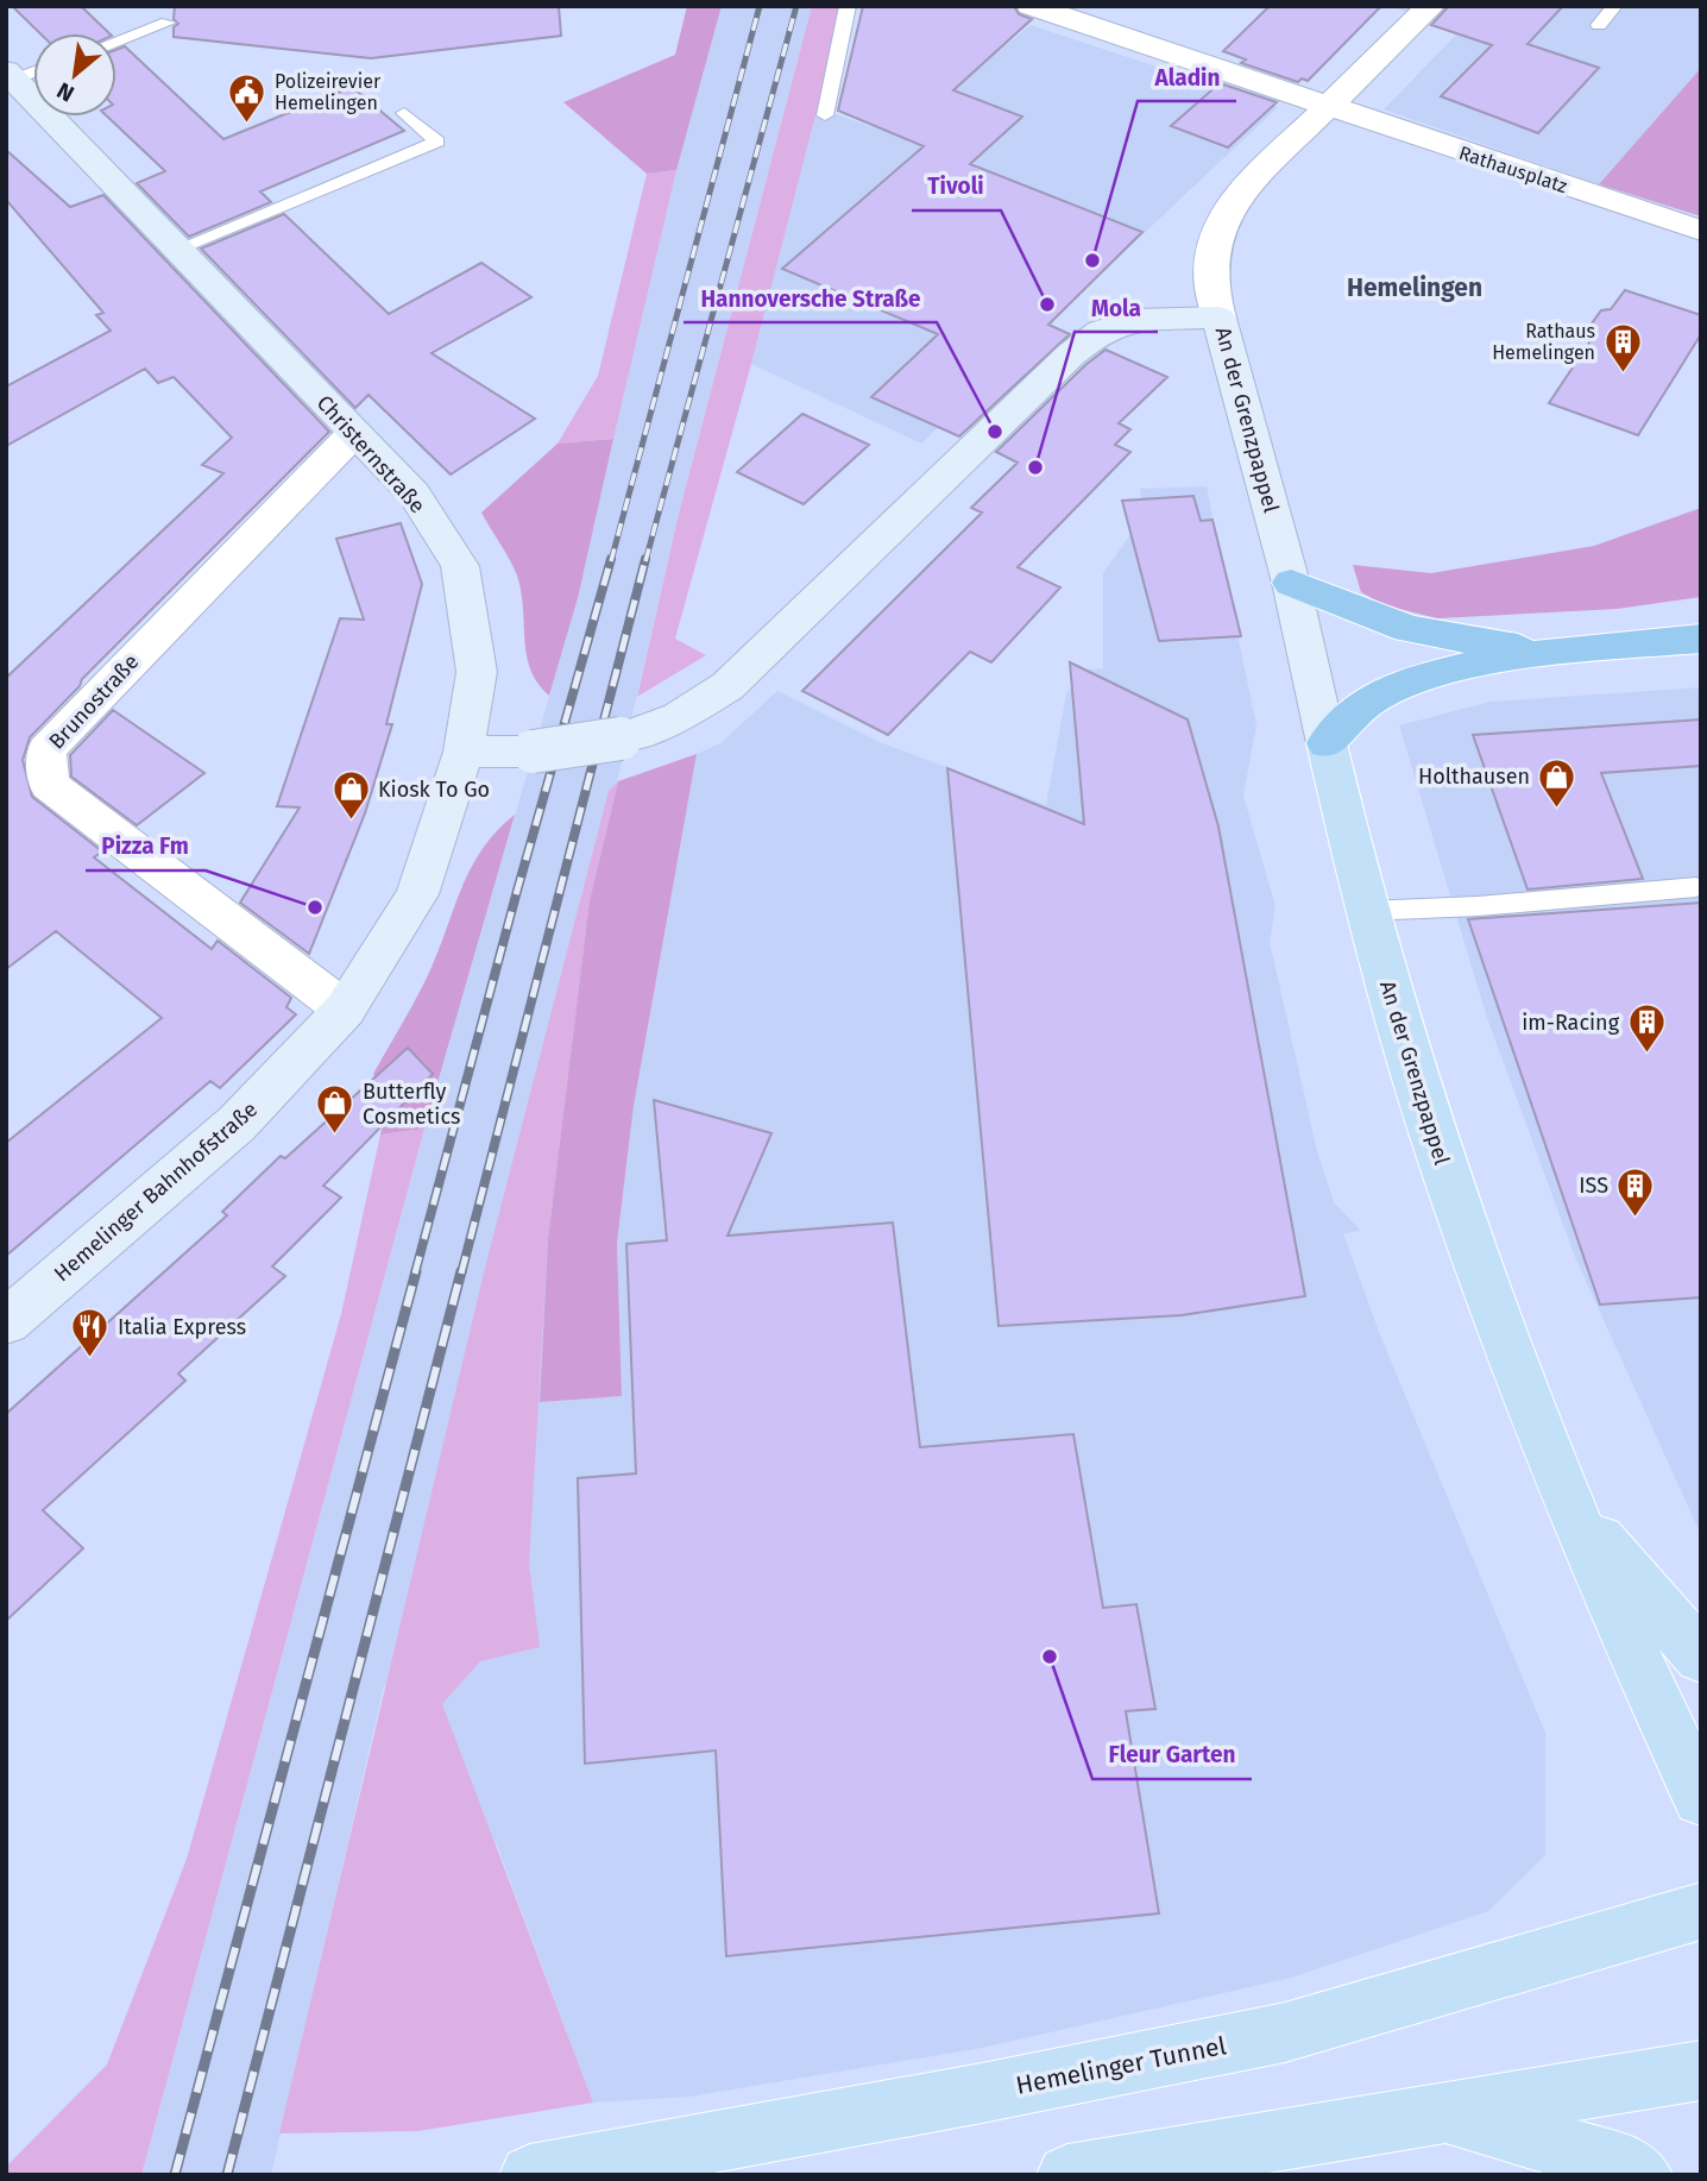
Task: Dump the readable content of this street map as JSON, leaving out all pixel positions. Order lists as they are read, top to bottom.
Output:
{
  "streets": {
    "main road": ["An der Grenzpappel", "Hemelinger Tunnel"],
    "street": [
      "Rathausplatz",
      "Christernstraße",
      "Brunostraße",
      "Hemelinger Bahnhofstraße"
    ]
  },
  "crossings": [
    ["Christernstraße", "Brunostraße"],
    ["Christernstraße", "Hemelinger Bahnhofstraße"],
    ["Brunostraße", "Hemelinger Bahnhofstraße"]
  ],
  "districts": ["Hemelingen"],
  "places": {
    "public building": ["Polizeirevier Hemelingen"],
    "other": [
      "Aladin",
      "Tivoli",
      "Hannoversche Straße",
      "Mola",
      "Pizza Fm",
      "Fleur Garten"
    ],
    "building": ["Rathaus Hemelingen", "im-Racing", "ISS"],
    "shop": ["Holthausen", "Kiosk To Go", "Butterfly Cosmetics"],
    "restaurant": ["Italia Express"]
  },
  "north": "bottom left"
}
